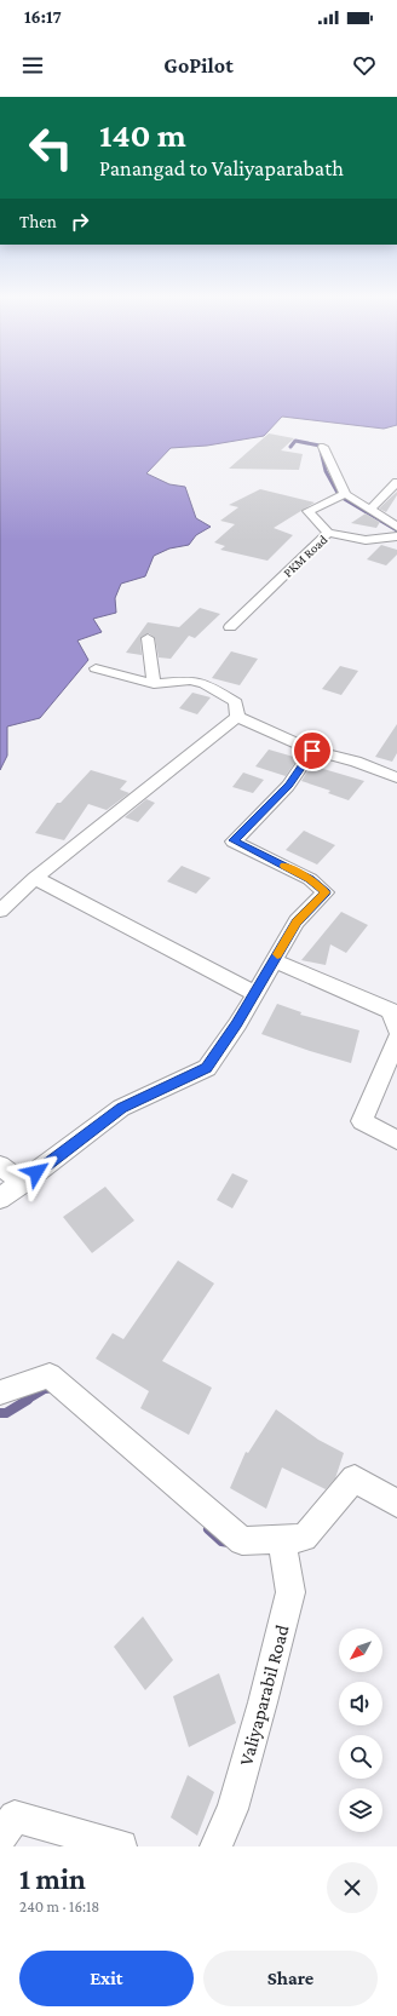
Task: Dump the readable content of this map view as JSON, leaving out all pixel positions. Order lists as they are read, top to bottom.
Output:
{
  "streets": {
    "street": ["PKM Road", "Valiyaparabil Road"]
  },
  "north": "bottom left",
  "page": {
    "status": "16:17",
    "header": "GoPilot",
    "turn": ["140 m", "Panangad to Valiyaparabath"],
    "then": "Then",
    "heading": ["1 min", "240 m · 16:18"],
    "buttons": ["Exit", "Share"]
  }
}
